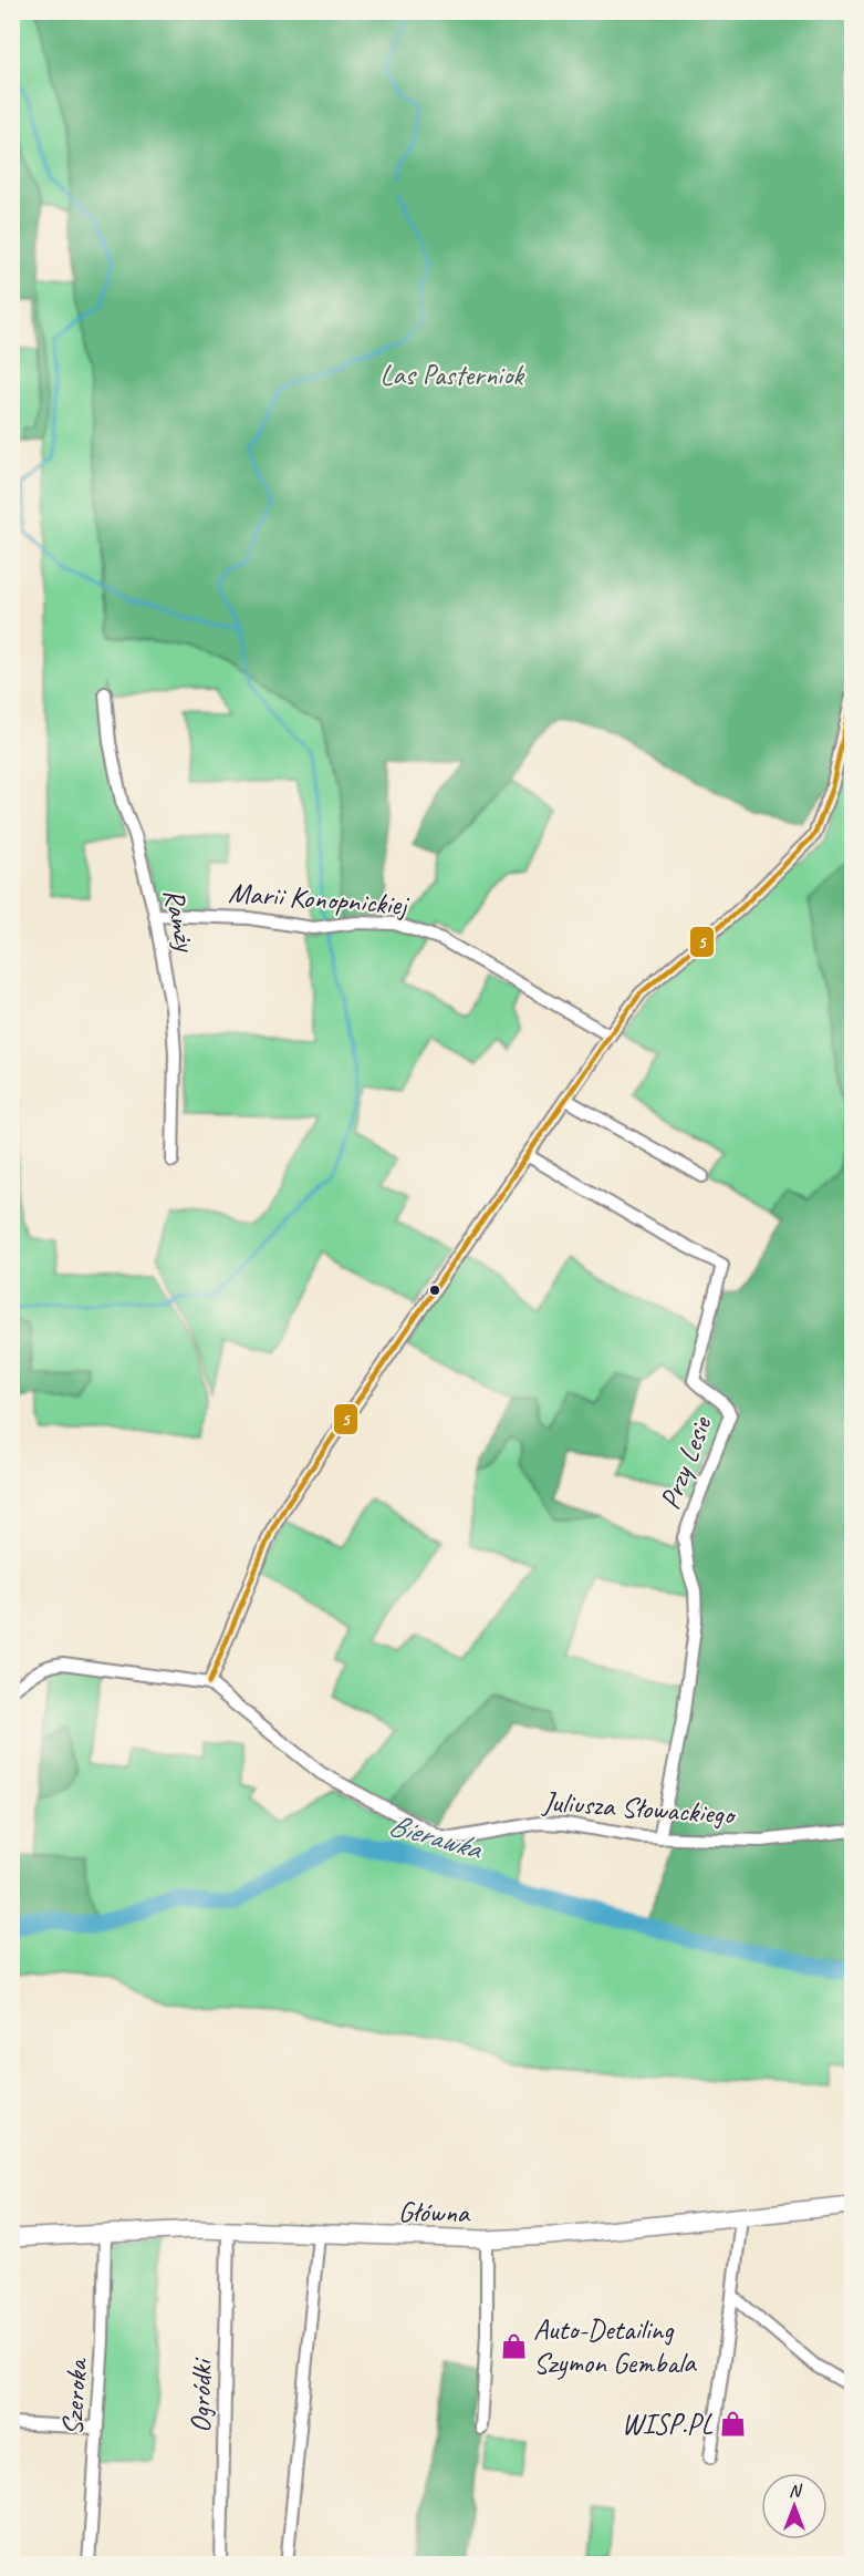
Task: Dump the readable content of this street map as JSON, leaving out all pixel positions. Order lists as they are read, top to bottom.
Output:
{
  "streets": {
    "main road": ["Główna"],
    "street": [
      "Marii Konopnickiej",
      "Ramży",
      "Przy Lesie",
      "Juliusza Słowackiego",
      "Ogródki",
      "Szeroka"
    ]
  },
  "crossings": [
    ["Marii Konopnickiej", "Ramży"],
    ["Przy Lesie", "Juliusza Słowackiego"],
    ["Główna", "Ogródki"],
    ["Główna", "Szeroka"]
  ],
  "water": ["Bierawka"],
  "parks": ["Las Pasterniok"],
  "places": {
    "shop": ["Auto-Detailing Szymon Gembala", "WISP.PL"]
  },
  "lines": ["transit line 5"],
  "north": "top"
}
